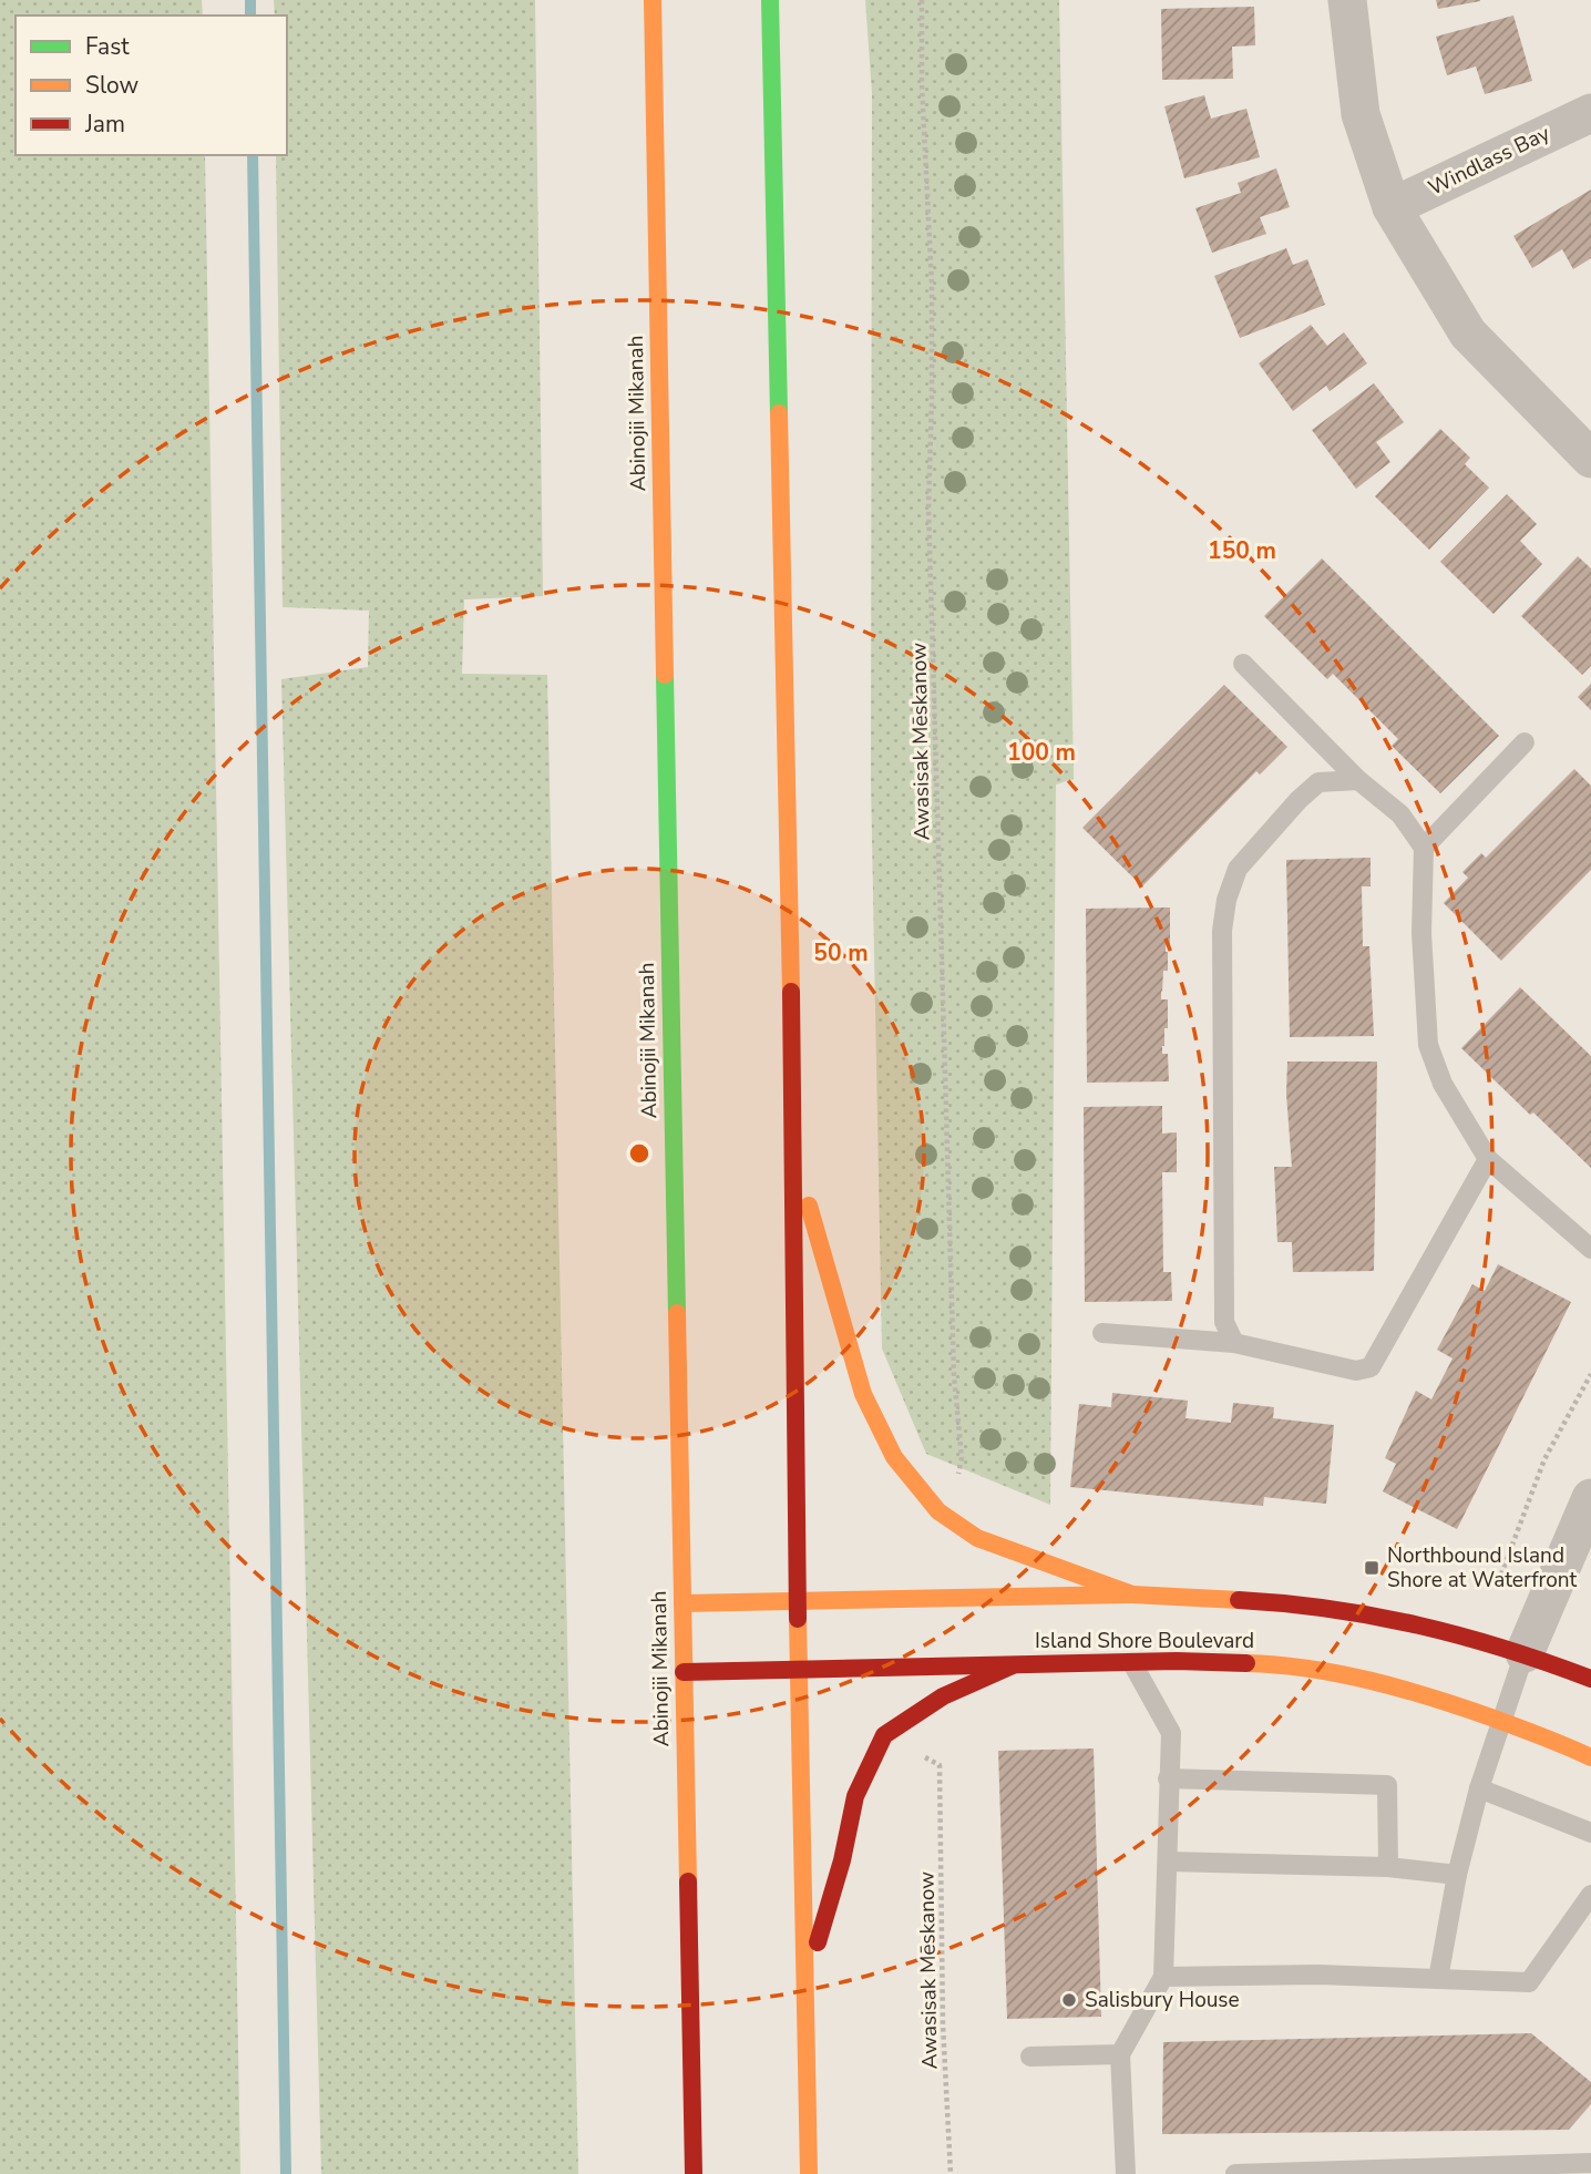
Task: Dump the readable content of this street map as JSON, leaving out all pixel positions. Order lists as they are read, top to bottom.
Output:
{
  "streets": {
    "main road": ["Abinojii Mikanah", "Island Shore Boulevard"],
    "street": ["Windlass Bay"],
    "path": ["Awasisak Mēskanow"]
  },
  "crossings": [
    ["Abinojii Mikanah", "Island Shore Boulevard"]
  ],
  "places": {
    "transit": ["Northbound Island Shore at Waterfront"],
    "other": ["Salisbury House"]
  },
  "legend": ["Fast", "Slow", "Jam"],
  "rings": ["150 m", "100 m", "50 m"]
}
